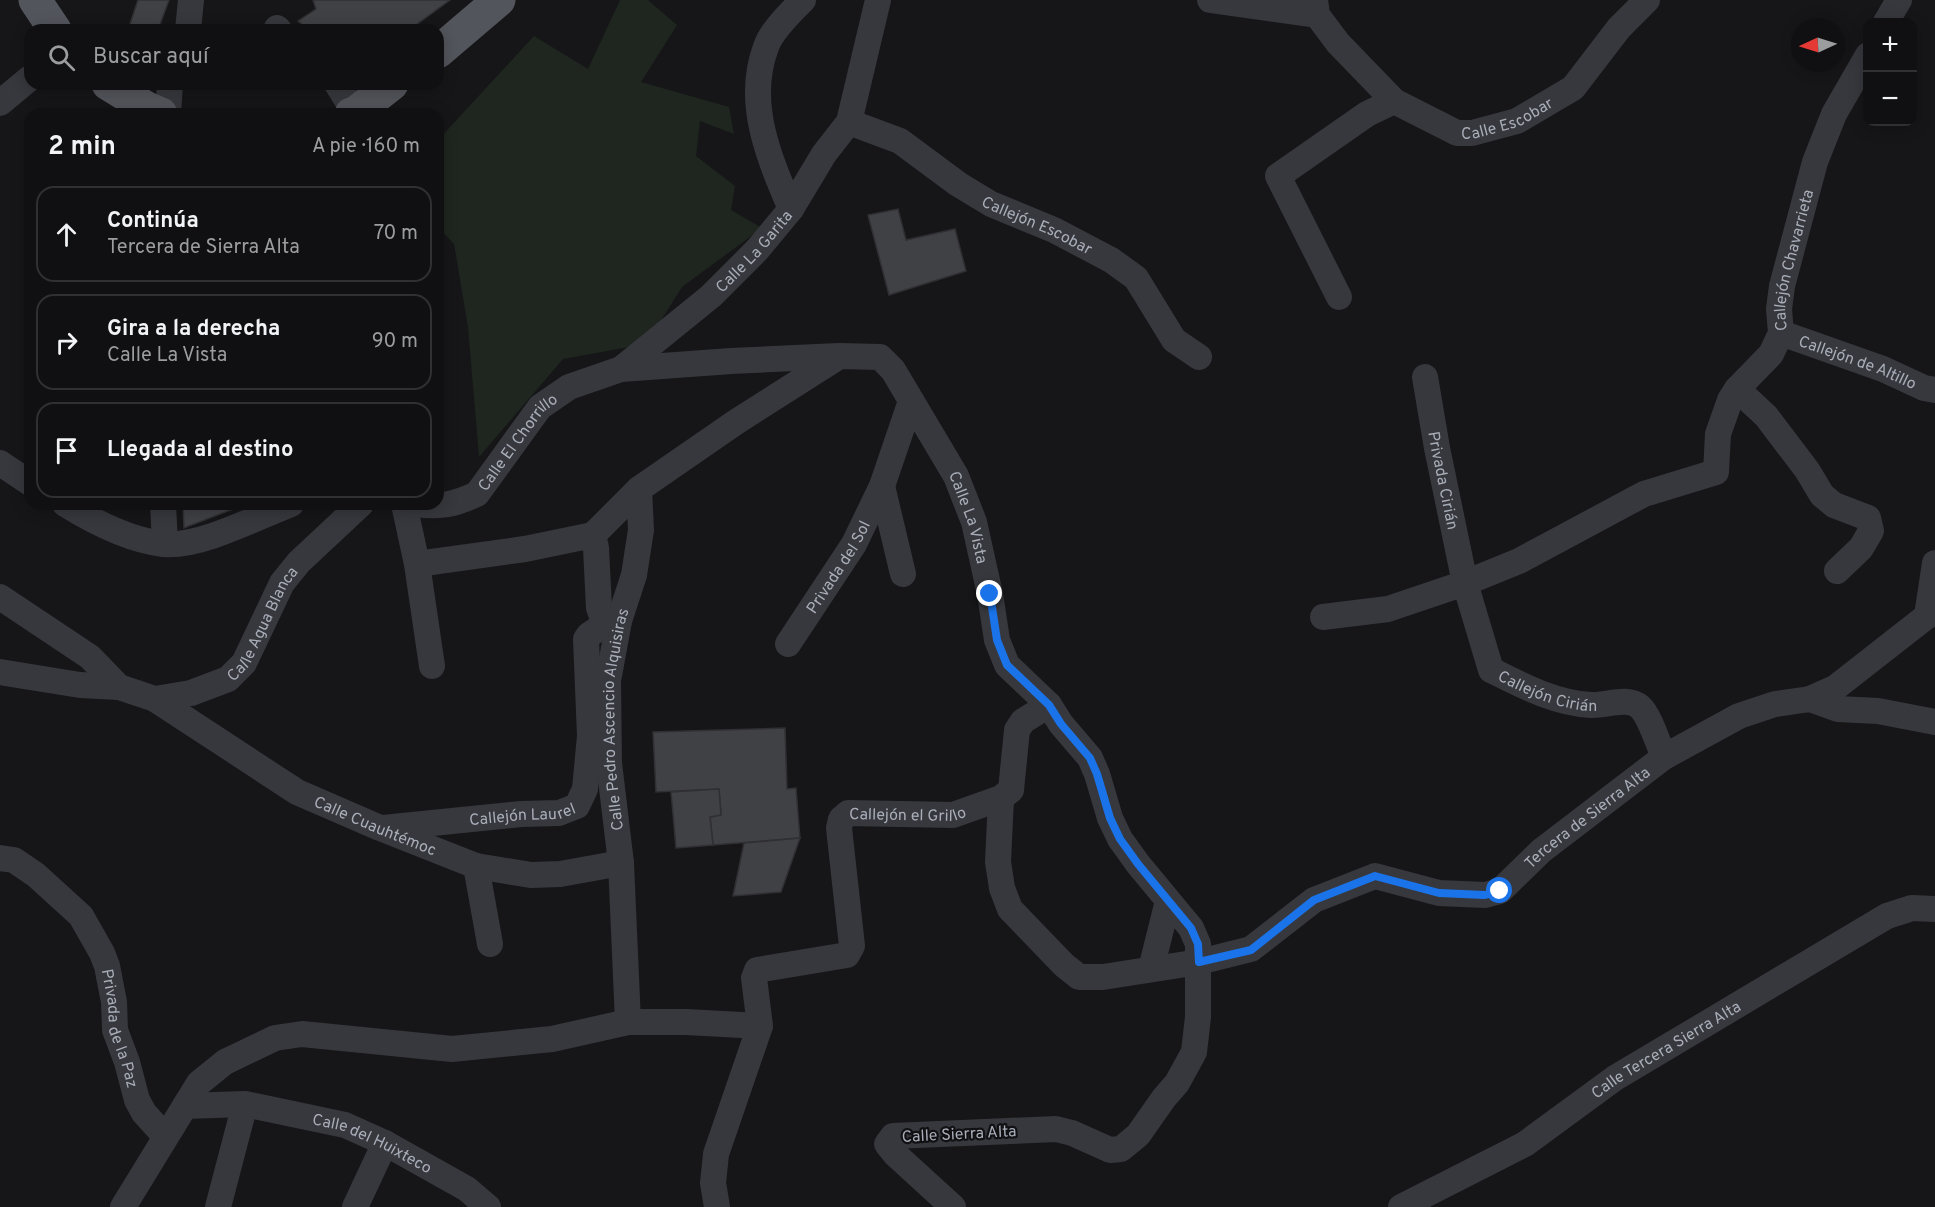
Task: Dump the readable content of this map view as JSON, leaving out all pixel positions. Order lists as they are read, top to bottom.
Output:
{
  "streets": {
    "street": [
      "Calle Escobar",
      "Callejón Escobar",
      "Calle La Garita",
      "Callejón Chavarrieta",
      "Callejón de Altillo",
      "Calle El Chorrillo",
      "Privada Cirián",
      "Calle La Vista",
      "Privada del Sol",
      "Calle Agua Blanca",
      "Callejón Cirián",
      "Calle Pedro Ascencio Alquisiras",
      "Callejón Laurel",
      "Callejón el Grillo",
      "Tercera de Sierra Alta",
      "Calle Cuauhtémoc",
      "Privada de la Paz",
      "Calle Tercera Sierra Alta",
      "Calle Sierra Alta",
      "Calle del Huixteco"
    ]
  },
  "crossings": [
    ["Calle La Garita", "Calle El Chorrillo"],
    ["Calle La Garita", "Calle La Vista"],
    ["Callejón Chavarrieta", "Callejón de Altillo"],
    ["Callejón Chavarrieta", "Privada Cirián"],
    ["Callejón Chavarrieta", "Callejón Cirián"],
    ["Calle El Chorrillo", "Calle La Vista"],
    ["Privada Cirián", "Callejón Cirián"],
    ["Calle La Vista", "Privada del Sol"],
    ["Calle La Vista", "Tercera de Sierra Alta"],
    ["Calle La Vista", "Calle Sierra Alta"],
    ["Calle Agua Blanca", "Calle Cuauhtémoc"],
    ["Callejón Cirián", "Tercera de Sierra Alta"],
    ["Calle Pedro Ascencio Alquisiras", "Callejón Laurel"],
    ["Calle Pedro Ascencio Alquisiras", "Calle Cuauhtémoc"],
    ["Callejón Laurel", "Calle Cuauhtémoc"],
    ["Callejón el Grillo", "Tercera de Sierra Alta"]
  ],
  "north": "left",
  "page": {
    "map_buttons": ["+", "−"],
    "search": "Buscar aquí",
    "heading": ["2 min", "A pie · 160 m"],
    "list": [
      ["Continúa", "Tercera de Sierra Alta", "70 m"],
      ["Gira a la derecha", "Calle La Vista", "90 m"],
      "Llegada al destino"
    ]
  }
}
